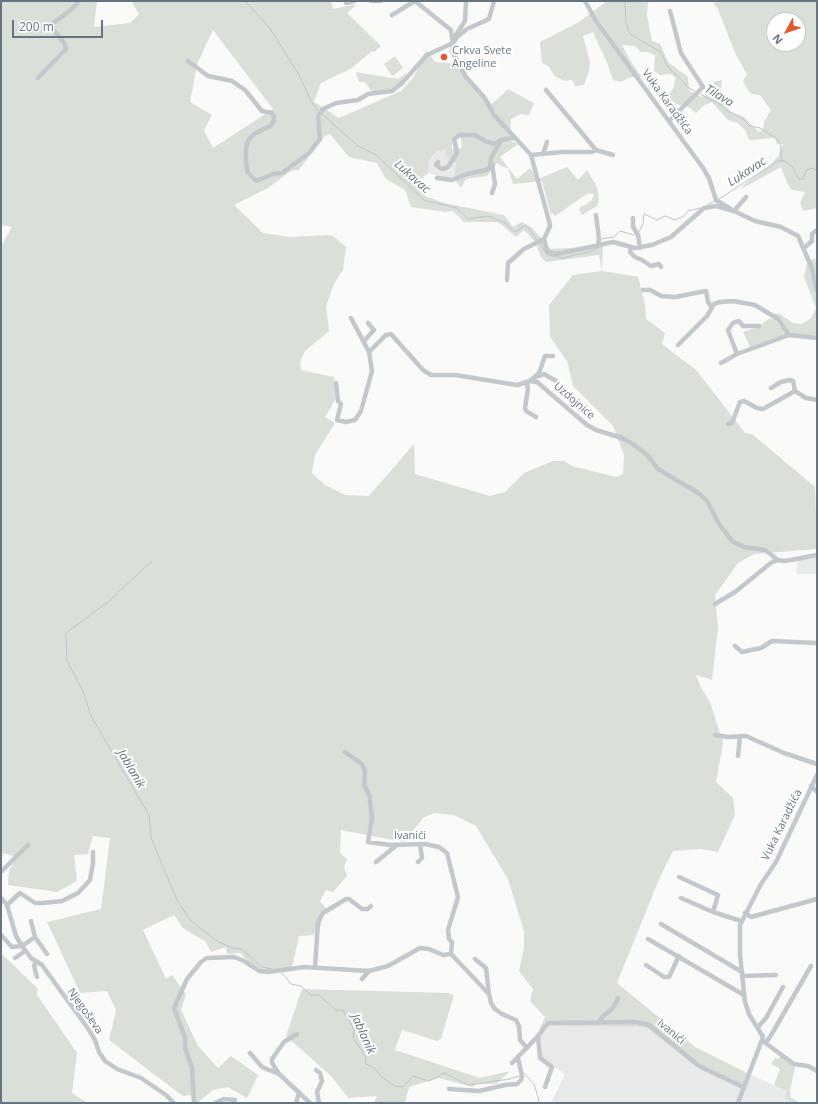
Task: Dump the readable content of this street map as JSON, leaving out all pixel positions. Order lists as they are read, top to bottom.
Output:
{
  "streets": {
    "street": [
      "Vuka Karadžića",
      "Uzdojnice",
      "Ivanići",
      "Njegoševa"
    ]
  },
  "water": ["Tilava", "Lukavac", "Jablanik"],
  "places": ["Crkva Svete Angeline"],
  "scale_bar": "200 m",
  "north": "bottom left"
}
